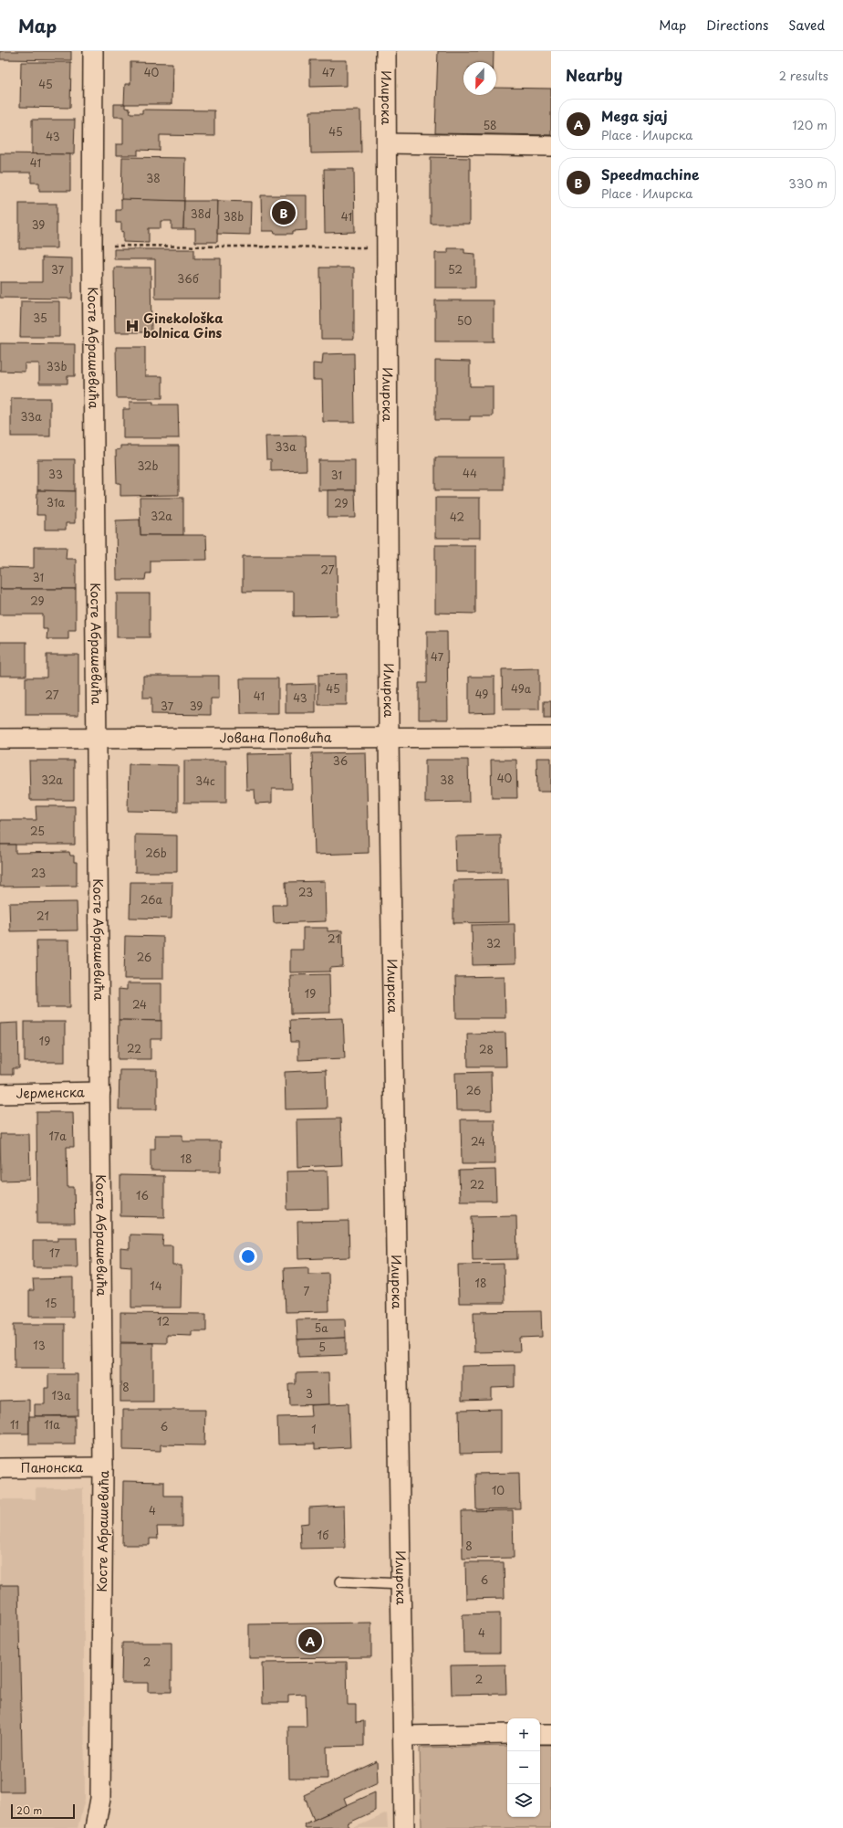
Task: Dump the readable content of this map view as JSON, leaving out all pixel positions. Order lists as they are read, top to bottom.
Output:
{
  "streets": {
    "street": [
      "Илирска",
      "Косте Абрашевића",
      "Јована Поповића",
      "Јерменска",
      "Панонска"
    ]
  },
  "crossings": [
    ["Илирска", "Јована Поповића"],
    ["Косте Абрашевића", "Јована Поповића"],
    ["Косте Абрашевића", "Јерменска"],
    ["Косте Абрашевића", "Панонска"]
  ],
  "places": {
    "hospital": ["Ginekološka bolnica Gins"]
  },
  "house_numbers": [
    "40",
    "47",
    "45",
    "58",
    "45",
    "43",
    "41",
    "38",
    "38d",
    "38b",
    "41",
    "39",
    "37",
    "52",
    "36б",
    "35",
    "50",
    "33b",
    "33a",
    "33a",
    "32b",
    "44",
    "33",
    "31",
    "31a",
    "29",
    "32a",
    "42",
    "27",
    "31",
    "29",
    "47",
    "45",
    "49a",
    "49",
    "27",
    "41",
    "43",
    "37",
    "39",
    "36",
    "40",
    "32a",
    "38",
    "34c",
    "25",
    "26b",
    "23",
    "23",
    "26a",
    "21",
    "21",
    "32",
    "26",
    "19",
    "24",
    "19",
    "22",
    "28",
    "26",
    "17a",
    "24",
    "18",
    "22",
    "16",
    "17",
    "18",
    "14",
    "7",
    "15",
    "12",
    "5a",
    "13",
    "5",
    "8",
    "3",
    "13a",
    "11",
    "11a",
    "6",
    "1",
    "10",
    "4",
    "1б",
    "8",
    "6",
    "4",
    "2",
    "2"
  ],
  "scale_bar": "20 m",
  "north": "bottom",
  "page": {
    "header": "Map",
    "nav": ["Map", "Directions", "Saved"],
    "heading": ["Nearby", "2 results"],
    "list": [
      {
        "mark": "A",
        "name": "Mega sjaj",
        "note": "Place · Илирска",
        "value": "120 m"
      },
      {
        "mark": "B",
        "name": "Speedmachine",
        "note": "Place · Илирска",
        "value": "330 m"
      }
    ],
    "pins": ["B", "A"],
    "map_buttons": ["+", "−"],
    "scale": "20 m"
  }
}
